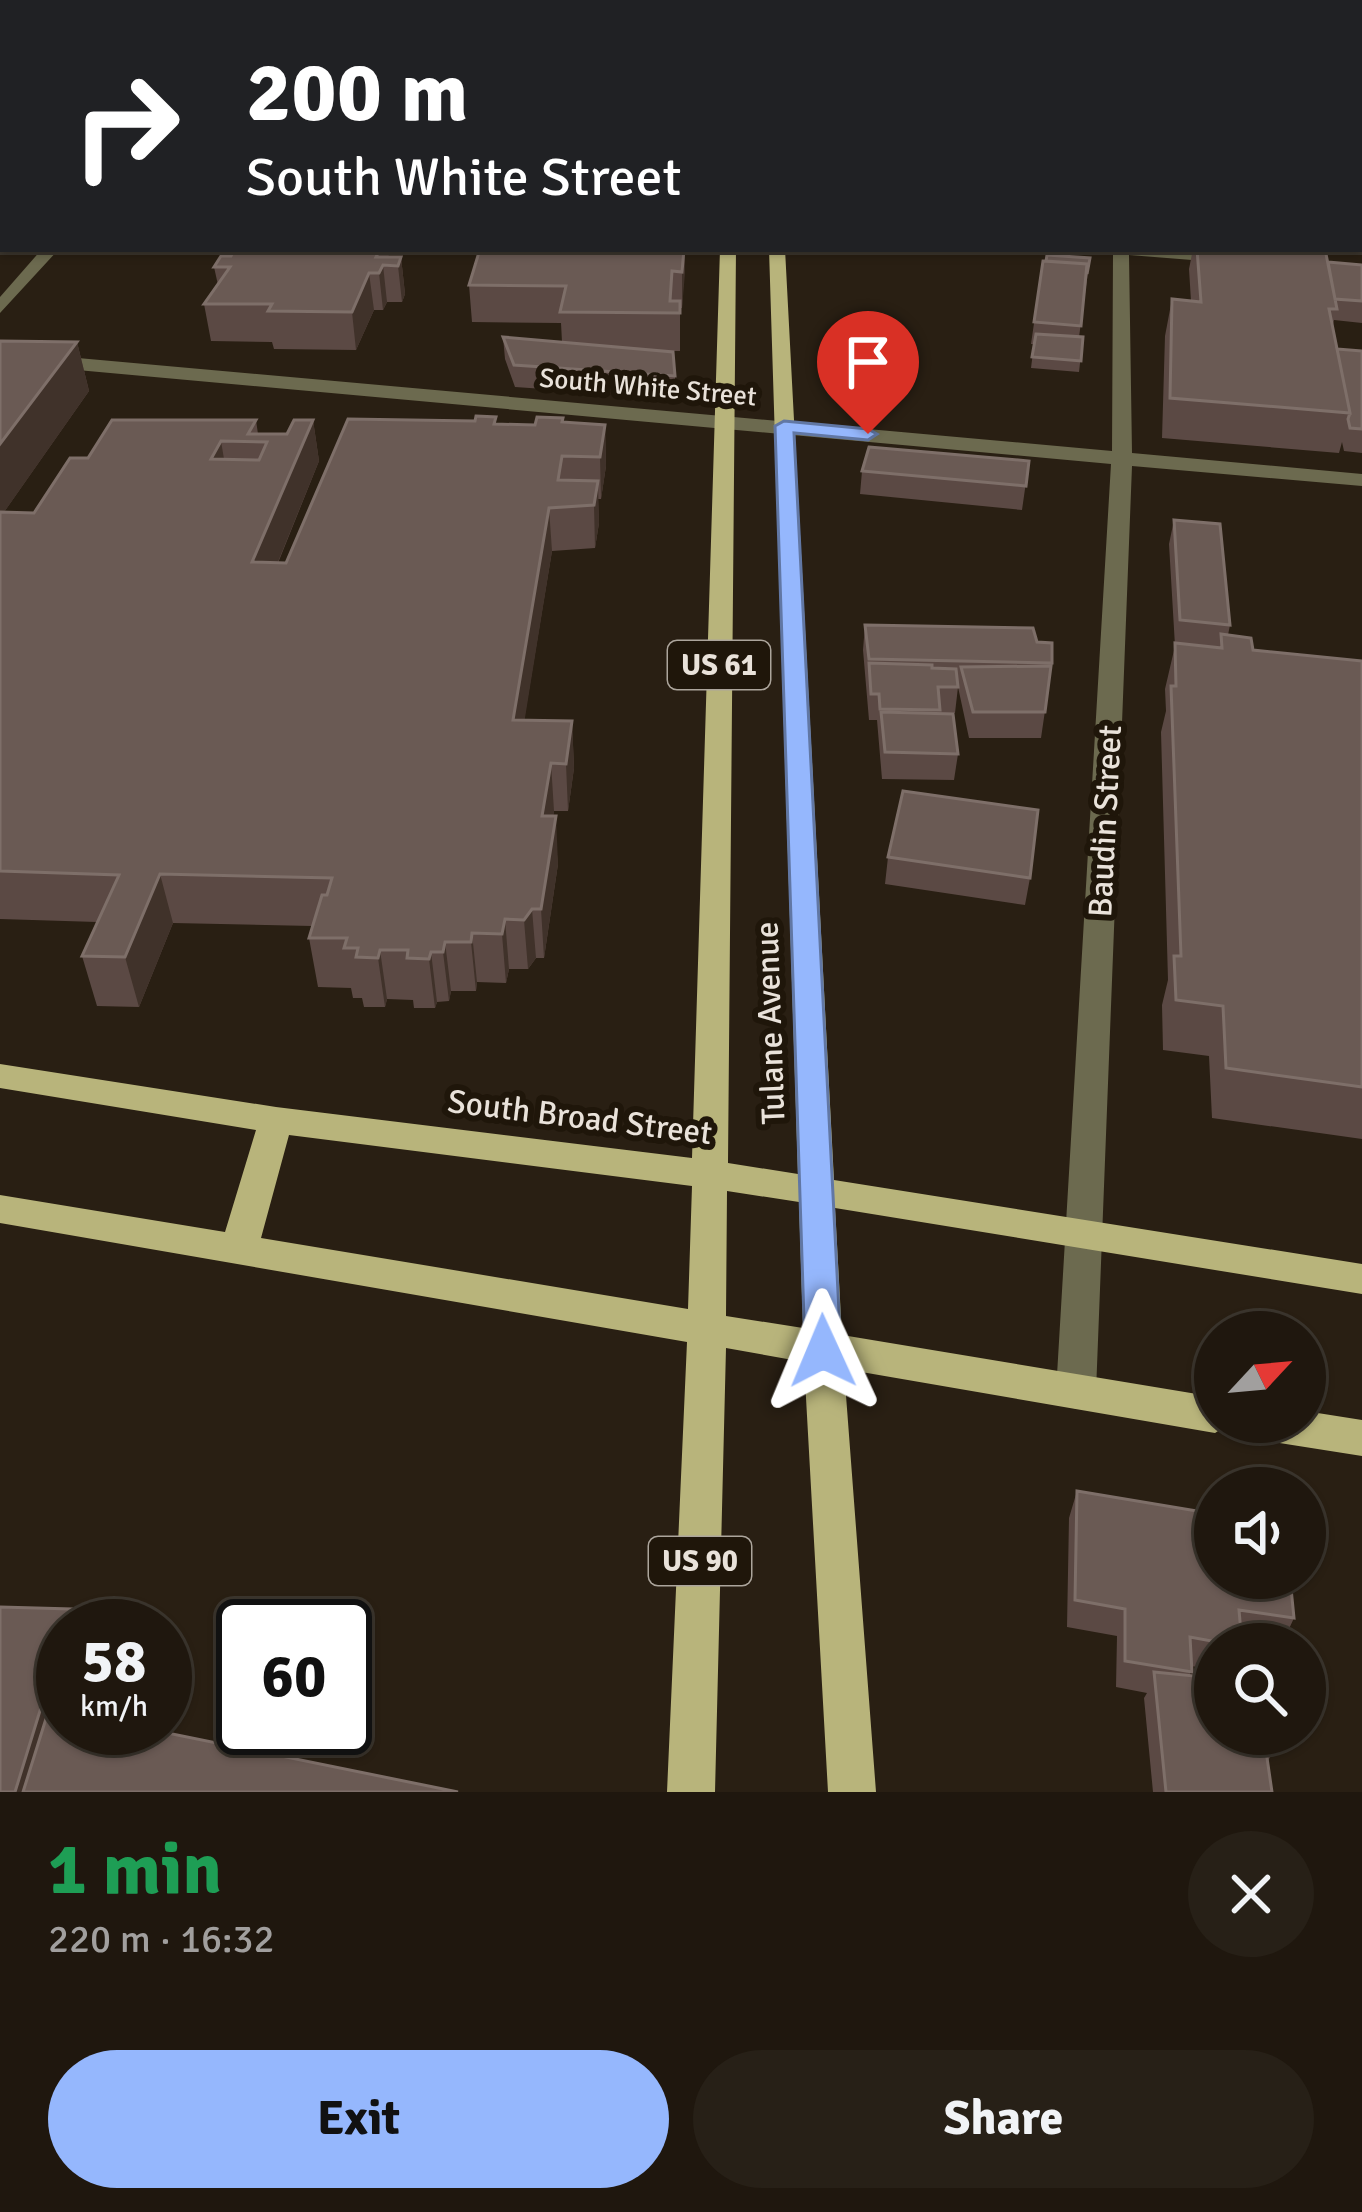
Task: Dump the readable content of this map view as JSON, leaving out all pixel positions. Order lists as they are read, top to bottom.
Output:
{
  "streets": {
    "main road": [
      "US 61",
      "Tulane Avenue",
      "South Broad Street",
      "US 90"
    ],
    "street": ["South White Street", "Baudin Street"]
  },
  "crossings": [
    ["South White Street", "Baudin Street"],
    ["South White Street", "Tulane Avenue"],
    ["Baudin Street", "South Broad Street"],
    ["Tulane Avenue", "South Broad Street"]
  ],
  "north": "top right",
  "page": {
    "turn": ["200 m", "South White Street"],
    "speed": "58 km/h",
    "limit": "60",
    "heading": ["1 min", "220 m · 16:32"],
    "buttons": ["Exit", "Share"]
  }
}
